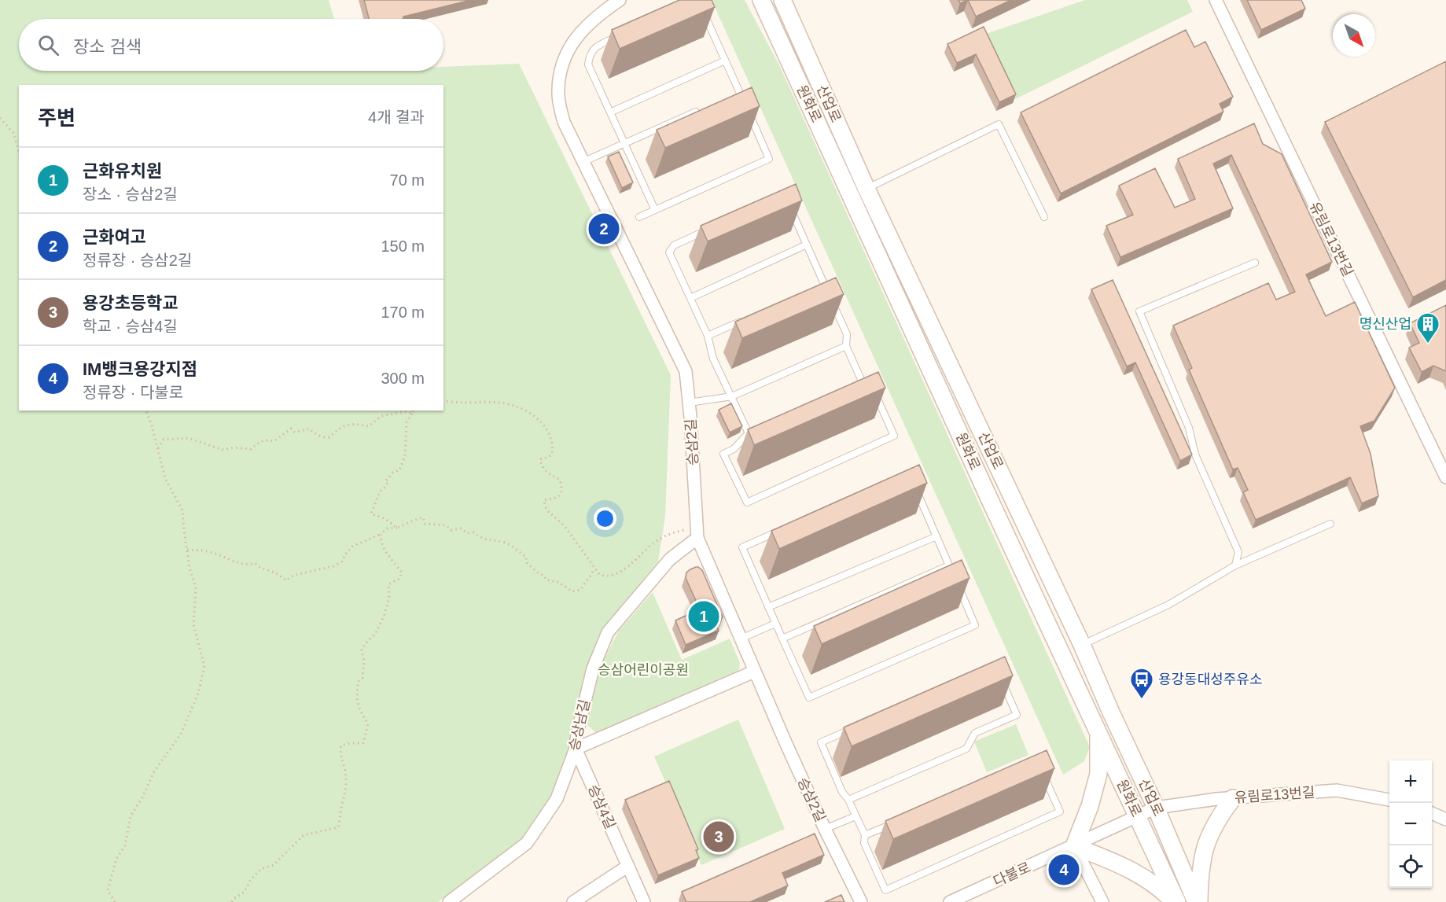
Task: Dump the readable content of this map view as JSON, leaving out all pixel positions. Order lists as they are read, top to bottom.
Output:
{
  "streets": {
    "street": [
      "원화로",
      "산업로",
      "유림로13번길",
      "승삼2길",
      "승상남길",
      "승삼4길",
      "다불로"
    ]
  },
  "crossings": [
    ["원화로", "다불로"],
    ["산업로", "유림로13번길"],
    ["산업로", "다불로"],
    ["유림로13번길", "다불로"],
    ["승삼2길", "승상남길"],
    ["승상남길", "승삼4길"]
  ],
  "parks": ["승삼어린이공원"],
  "places": {
    "building": ["명신산업"],
    "bus stop": ["용강동대성주유소"]
  },
  "north": "bottom right",
  "page": {
    "search": "장소 검색",
    "heading": ["주변", "4개 결과"],
    "list": [
      {
        "mark": "1",
        "name": "근화유치원",
        "note": "장소 · 승삼2길",
        "value": "70 m"
      },
      {
        "mark": "2",
        "name": "근화여고",
        "note": "정류장 · 승삼2길",
        "value": "150 m"
      },
      {
        "mark": "3",
        "name": "용강초등학교",
        "note": "학교 · 승삼4길",
        "value": "170 m"
      },
      {
        "mark": "4",
        "name": "IM뱅크용강지점",
        "note": "정류장 · 다불로",
        "value": "300 m"
      }
    ],
    "pins": [
      "2",
      "1",
      "3",
      "4"
    ],
    "map_buttons": ["+", "−"]
  }
}
